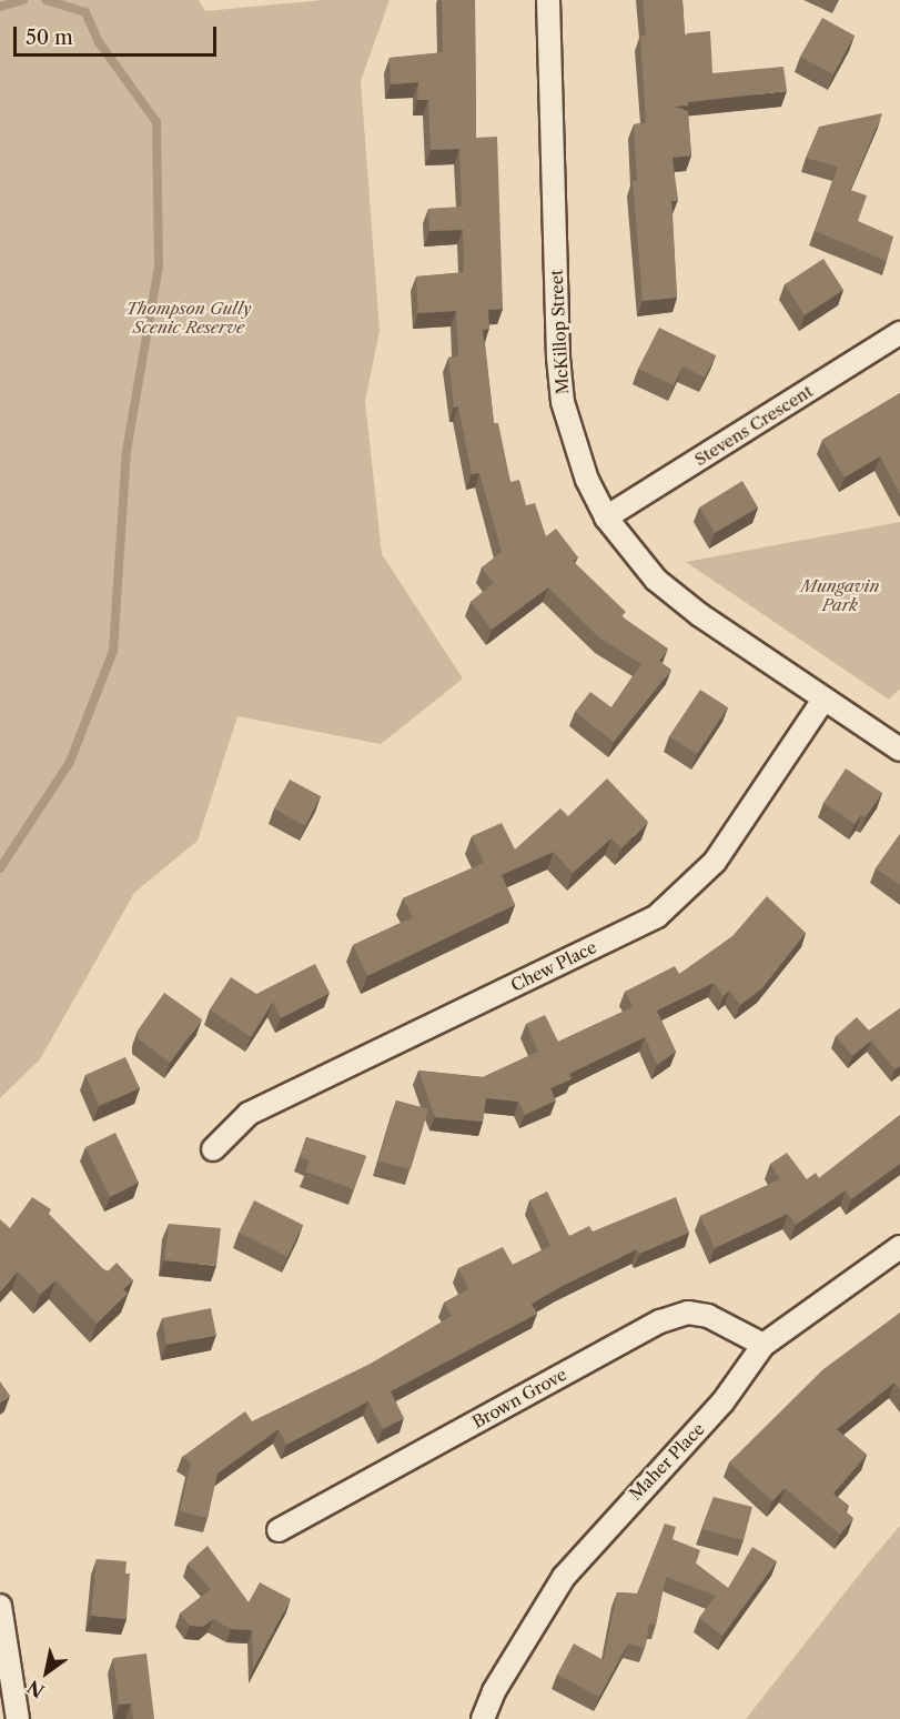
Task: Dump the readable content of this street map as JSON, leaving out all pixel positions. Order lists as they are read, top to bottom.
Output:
{
  "streets": {
    "street": [
      "McKillop Street",
      "Stevens Crescent",
      "Chew Place",
      "Brown Grove",
      "Maher Place"
    ]
  },
  "crossings": [
    ["McKillop Street", "Stevens Crescent"],
    ["McKillop Street", "Chew Place"],
    ["Brown Grove", "Maher Place"]
  ],
  "parks": ["Thompson Gully Scenic Reserve", "Mungavin Park"],
  "scale_bar": "50 m",
  "north": "bottom left"
}
